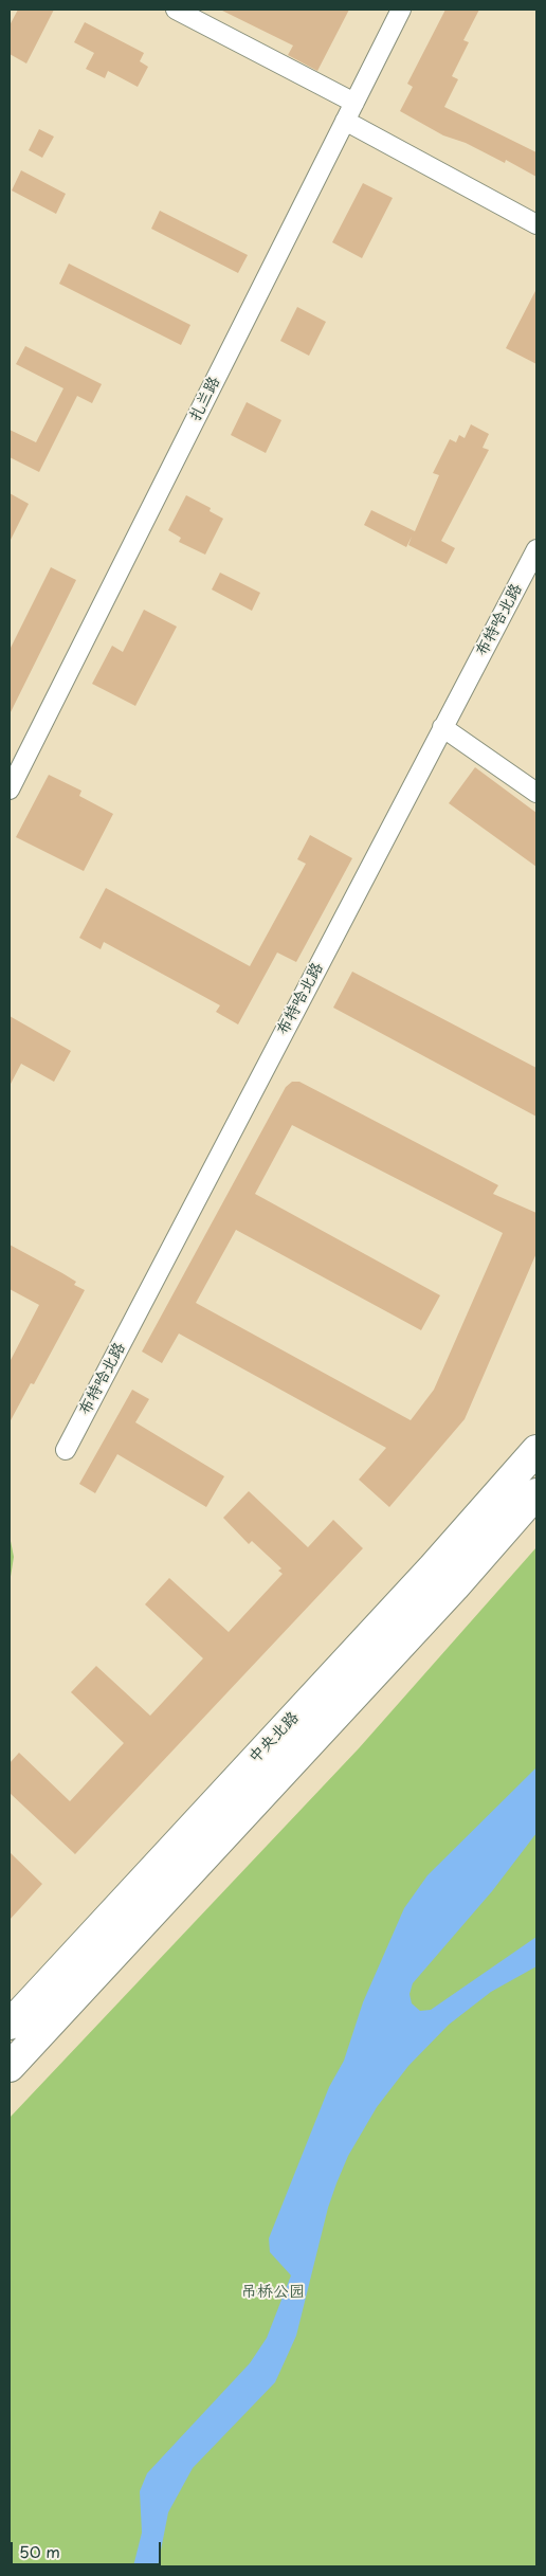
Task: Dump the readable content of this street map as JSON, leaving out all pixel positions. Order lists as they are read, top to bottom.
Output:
{
  "streets": {
    "main road": ["中央北路"],
    "street": ["扎兰路", "布特哈北路"]
  },
  "parks": ["吊桥公园"],
  "scale_bar": "50 m"
}
